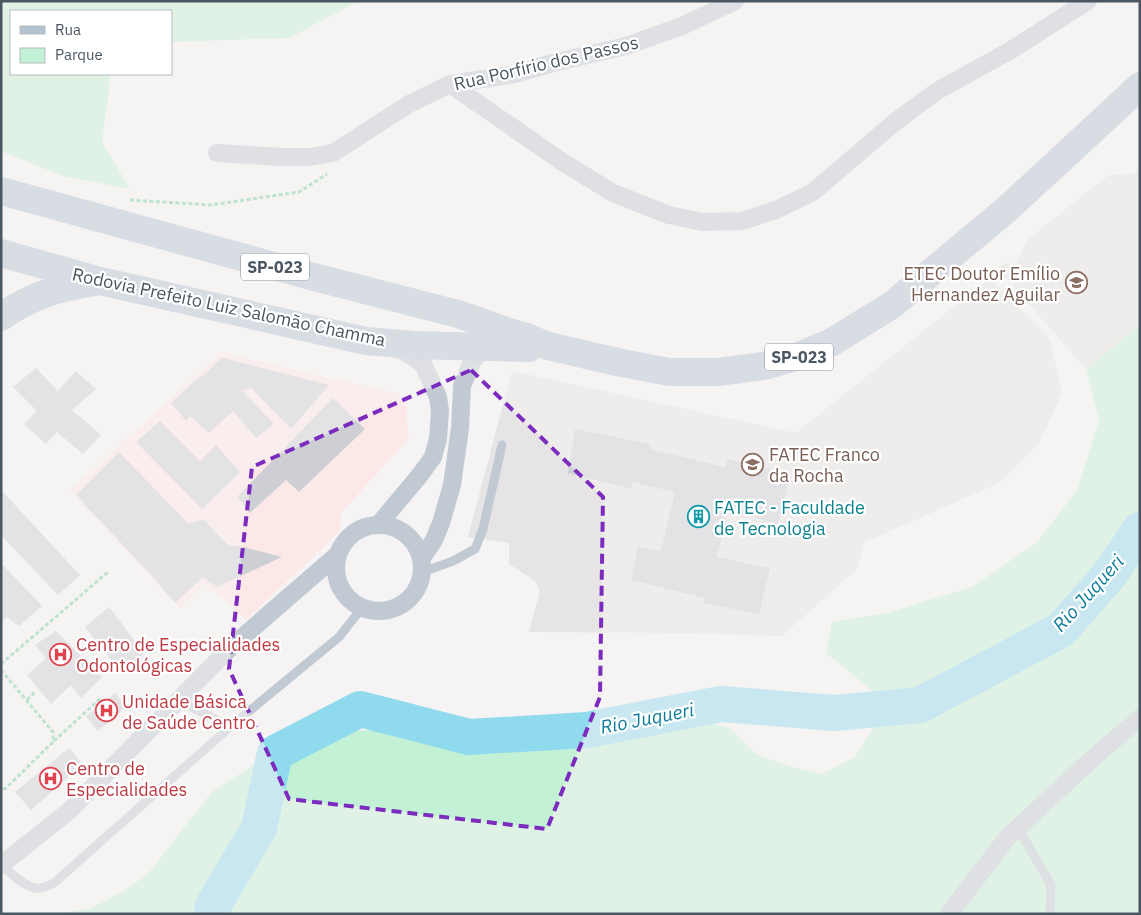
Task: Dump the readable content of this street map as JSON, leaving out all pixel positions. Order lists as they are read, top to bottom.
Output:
{
  "streets": {
    "main road": ["SP-023", "Rodovia Prefeito Luiz Salomão Chamma"],
    "street": ["Rua Porfírio dos Passos"]
  },
  "water": ["Rio Juqueri"],
  "places": {
    "school or university": ["ETEC Doutor Emílio Hernandez Aguilar", "FATEC Franco da Rocha"],
    "building": ["FATEC - Faculdade de Tecnologia"],
    "hospital": ["Centro de Especialidades Odontológicas", "Unidade Básica de Saúde Centro", "Centro de Especialidades"]
  },
  "legend": ["Rua", "Parque"]
}
